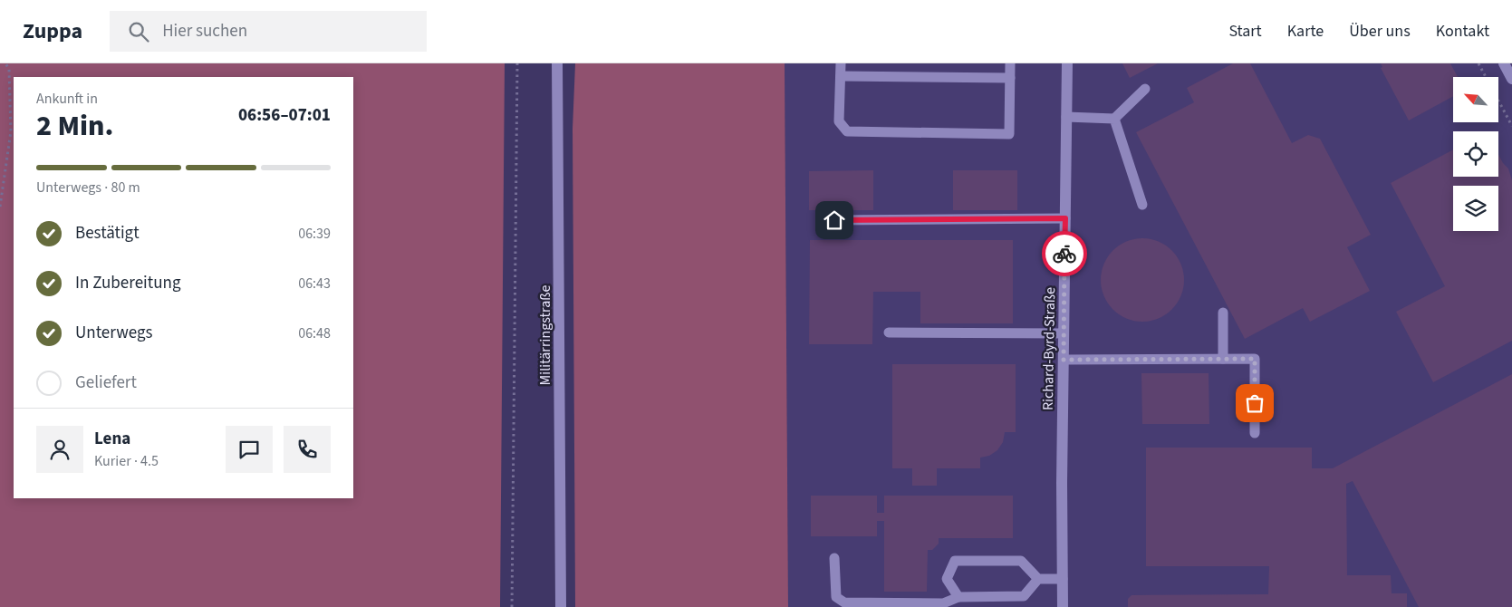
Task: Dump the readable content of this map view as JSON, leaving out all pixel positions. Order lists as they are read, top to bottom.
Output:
{
  "streets": {
    "street": ["Militärringstraße", "Richard-Byrd-Straße"]
  },
  "north": "top left",
  "page": {
    "header": "Zuppa",
    "search": "Hier suchen",
    "nav": [
      "Start",
      "Karte",
      "Über uns",
      "Kontakt"
    ],
    "heading": ["2 Min.", "Ankunft in", "06:56–07:01"],
    "panel": ["Lena", "Kurier · 4.5"],
    "bar": "Unterwegs · 80 m",
    "list": [
      ["Bestätigt", "06:39"],
      ["In Zubereitung", "06:43"],
      ["Unterwegs", "06:48"],
      "Geliefert"
    ]
  }
}
